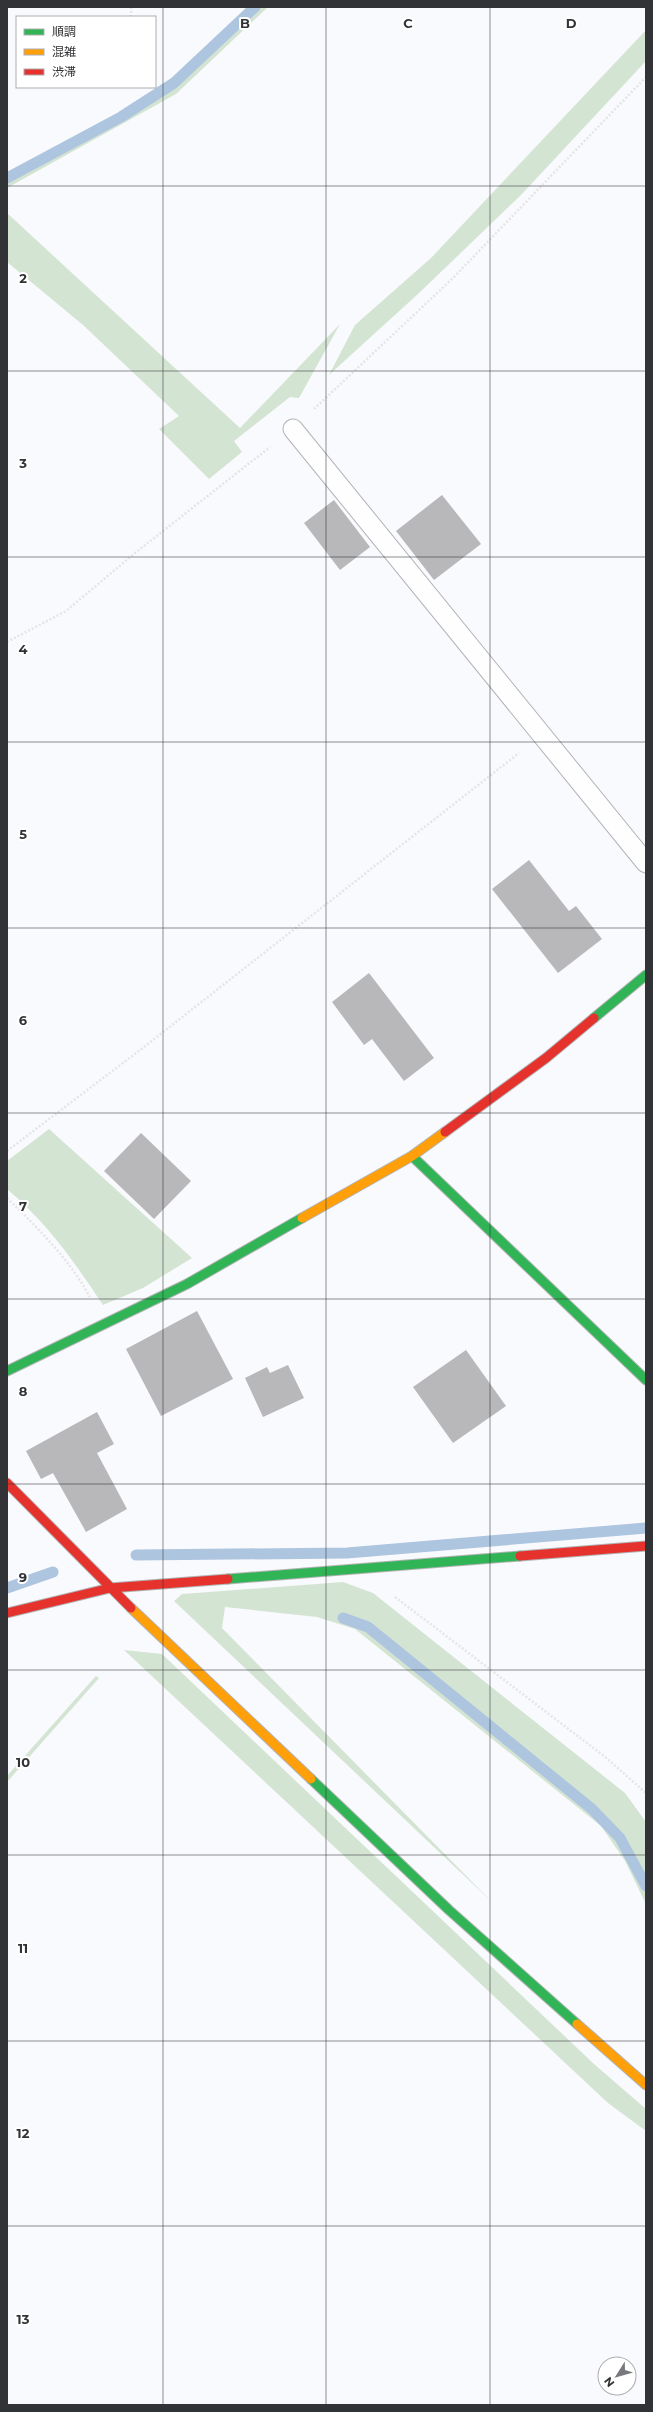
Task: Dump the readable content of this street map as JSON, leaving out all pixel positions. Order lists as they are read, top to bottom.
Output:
{
  "legend": ["順調", "混雑", "渋滞"],
  "north": "bottom left",
  "grid": {
    "columns": ["B", "C", "D"],
    "rows": [
      "2",
      "3",
      "4",
      "5",
      "6",
      "7",
      "8",
      "9",
      "10",
      "11",
      "12",
      "13"
    ]
  }
}
